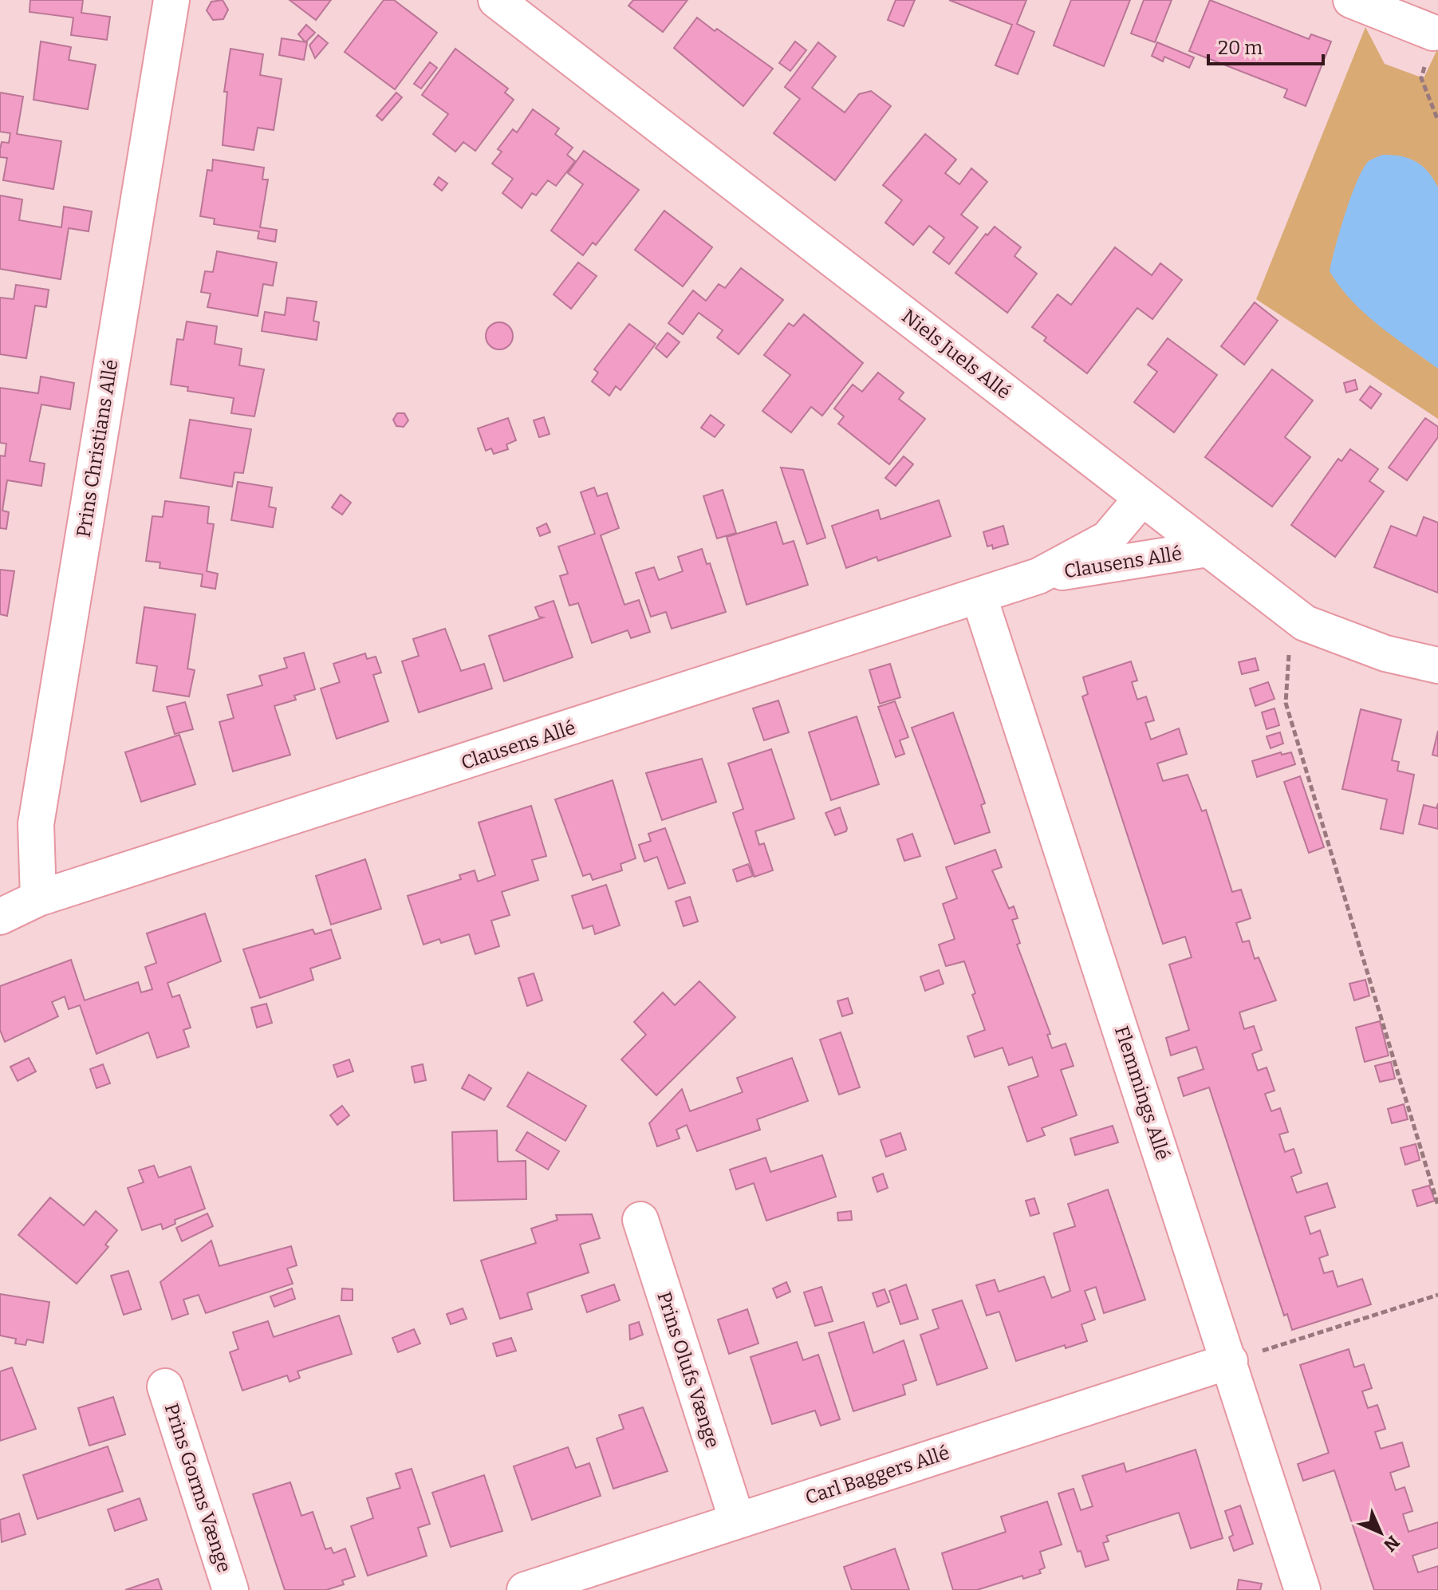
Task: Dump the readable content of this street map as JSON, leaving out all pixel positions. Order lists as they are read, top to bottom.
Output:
{
  "streets": {
    "street": [
      "Niels Juels Allé",
      "Prins Christians Allé",
      "Clausens Allé",
      "Flemmings Allé",
      "Prins Olufs Vænge",
      "Carl Baggers Allé",
      "Prins Gorms Vænge"
    ]
  },
  "crossings": [
    ["Niels Juels Allé", "Clausens Allé"],
    ["Prins Christians Allé", "Clausens Allé"],
    ["Clausens Allé", "Flemmings Allé"],
    ["Flemmings Allé", "Carl Baggers Allé"],
    ["Prins Olufs Vænge", "Carl Baggers Allé"]
  ],
  "scale_bar": "20 m",
  "north": "bottom right"
}
